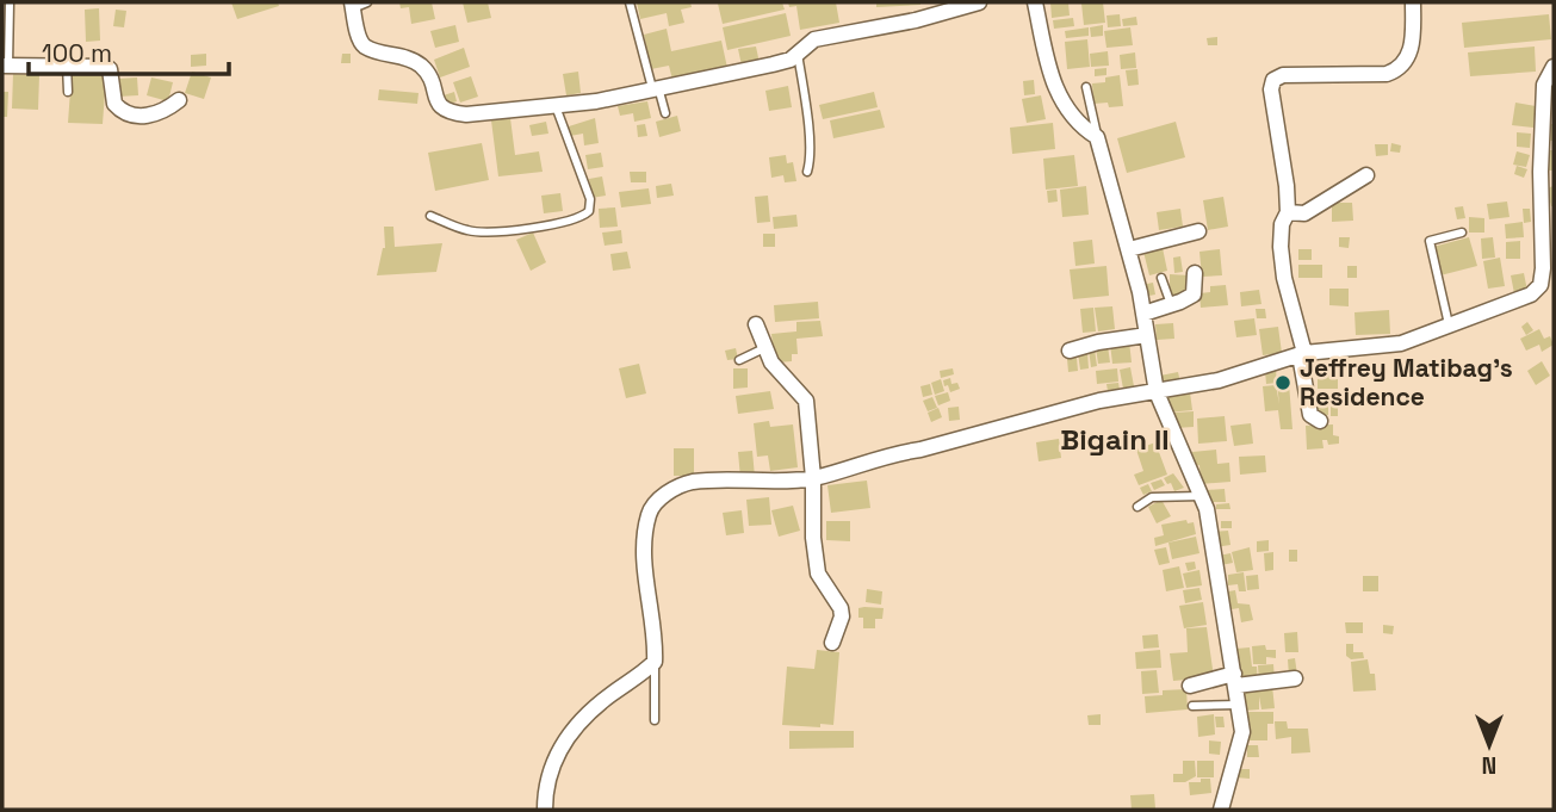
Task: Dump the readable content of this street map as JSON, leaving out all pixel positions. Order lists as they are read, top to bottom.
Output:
{
  "districts": ["Bigain II"],
  "places": ["Jeffrey Matibag's Residence"],
  "scale_bar": "100 m",
  "north": "bottom"
}
